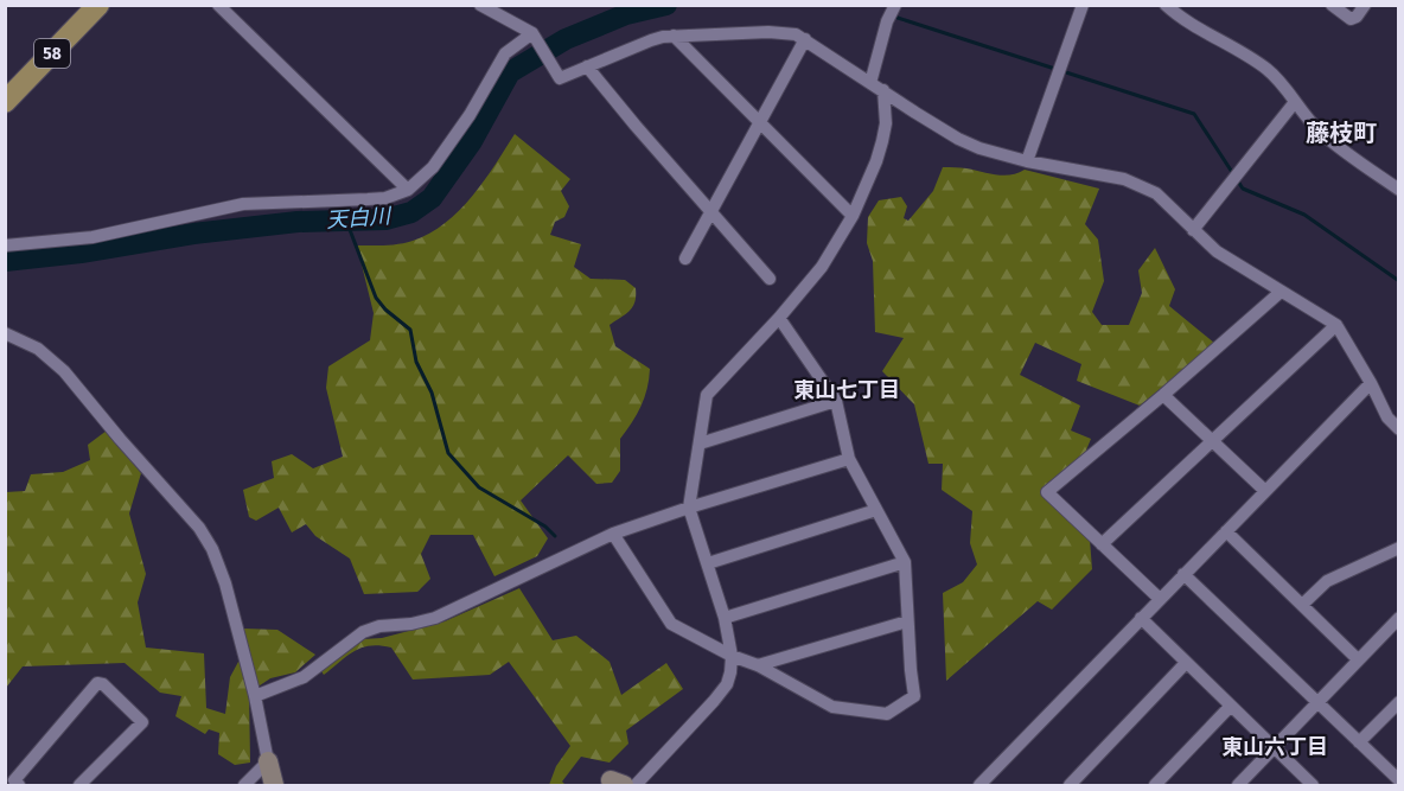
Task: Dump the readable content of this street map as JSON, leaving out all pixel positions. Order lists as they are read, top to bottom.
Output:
{
  "streets": {
    "main road": ["58"]
  },
  "districts": ["藤枝町", "東山七丁目", "東山六丁目"],
  "water": ["天白川"]
}
